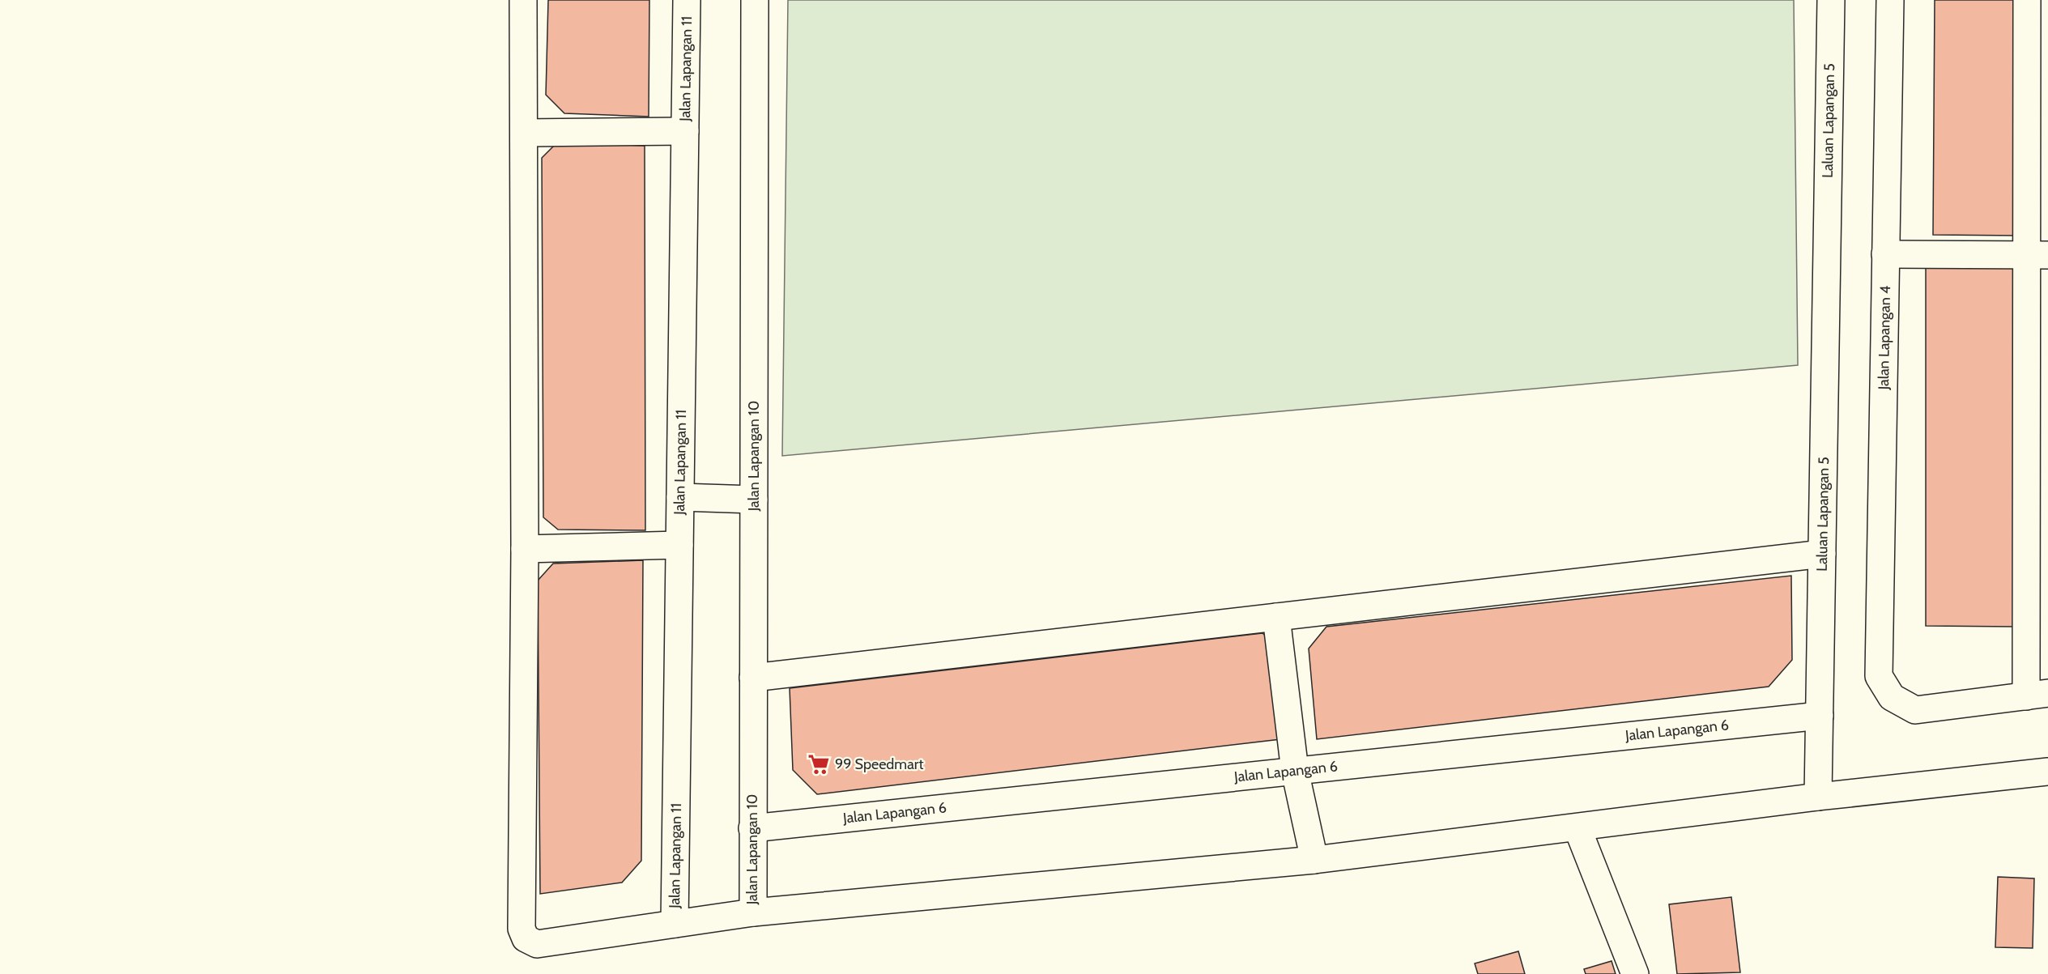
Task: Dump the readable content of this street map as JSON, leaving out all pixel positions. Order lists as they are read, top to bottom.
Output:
{
  "streets": {
    "street": [
      "Jalan Lapangan 11",
      "Laluan Lapangan 5",
      "Jalan Lapangan 4",
      "Jalan Lapangan 10",
      "Jalan Lapangan 6"
    ]
  },
  "crossings": [
    ["Laluan Lapangan 5", "Jalan Lapangan 6"],
    ["Jalan Lapangan 10", "Jalan Lapangan 6"]
  ],
  "places": {
    "supermarket": ["99 Speedmart"]
  }
}
